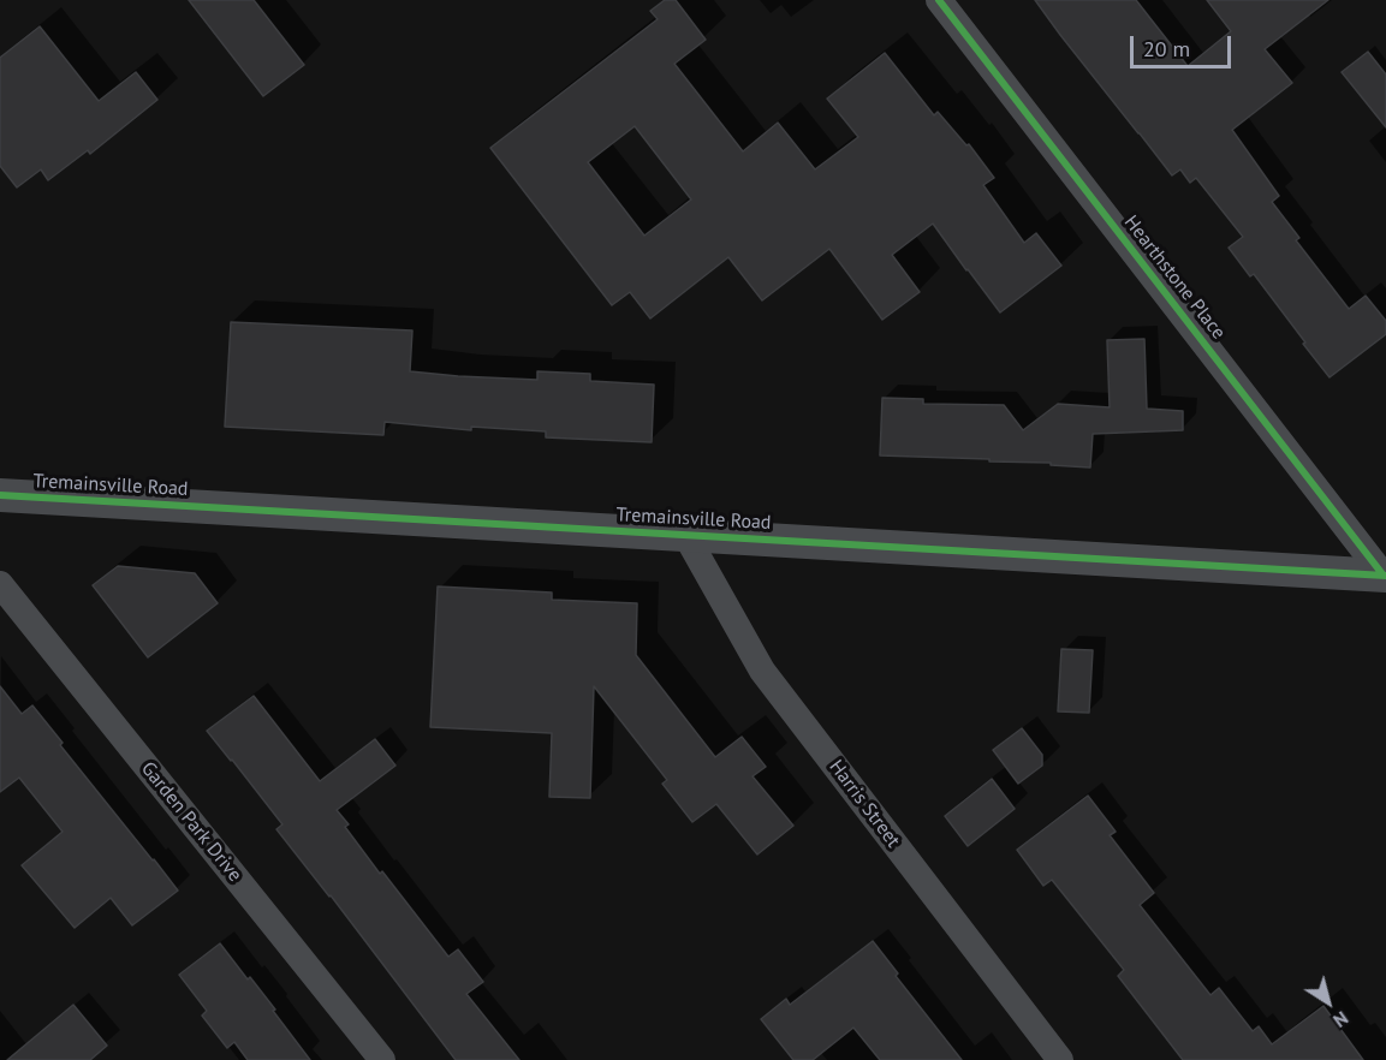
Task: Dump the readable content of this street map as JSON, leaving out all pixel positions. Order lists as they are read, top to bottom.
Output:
{
  "streets": {
    "street": [
      "Hearthstone Place",
      "Tremainsville Road",
      "Harris Street",
      "Garden Park Drive"
    ]
  },
  "crossings": [
    ["Hearthstone Place", "Tremainsville Road"],
    ["Tremainsville Road", "Harris Street"]
  ],
  "scale_bar": "20 m",
  "north": "bottom right"
}
